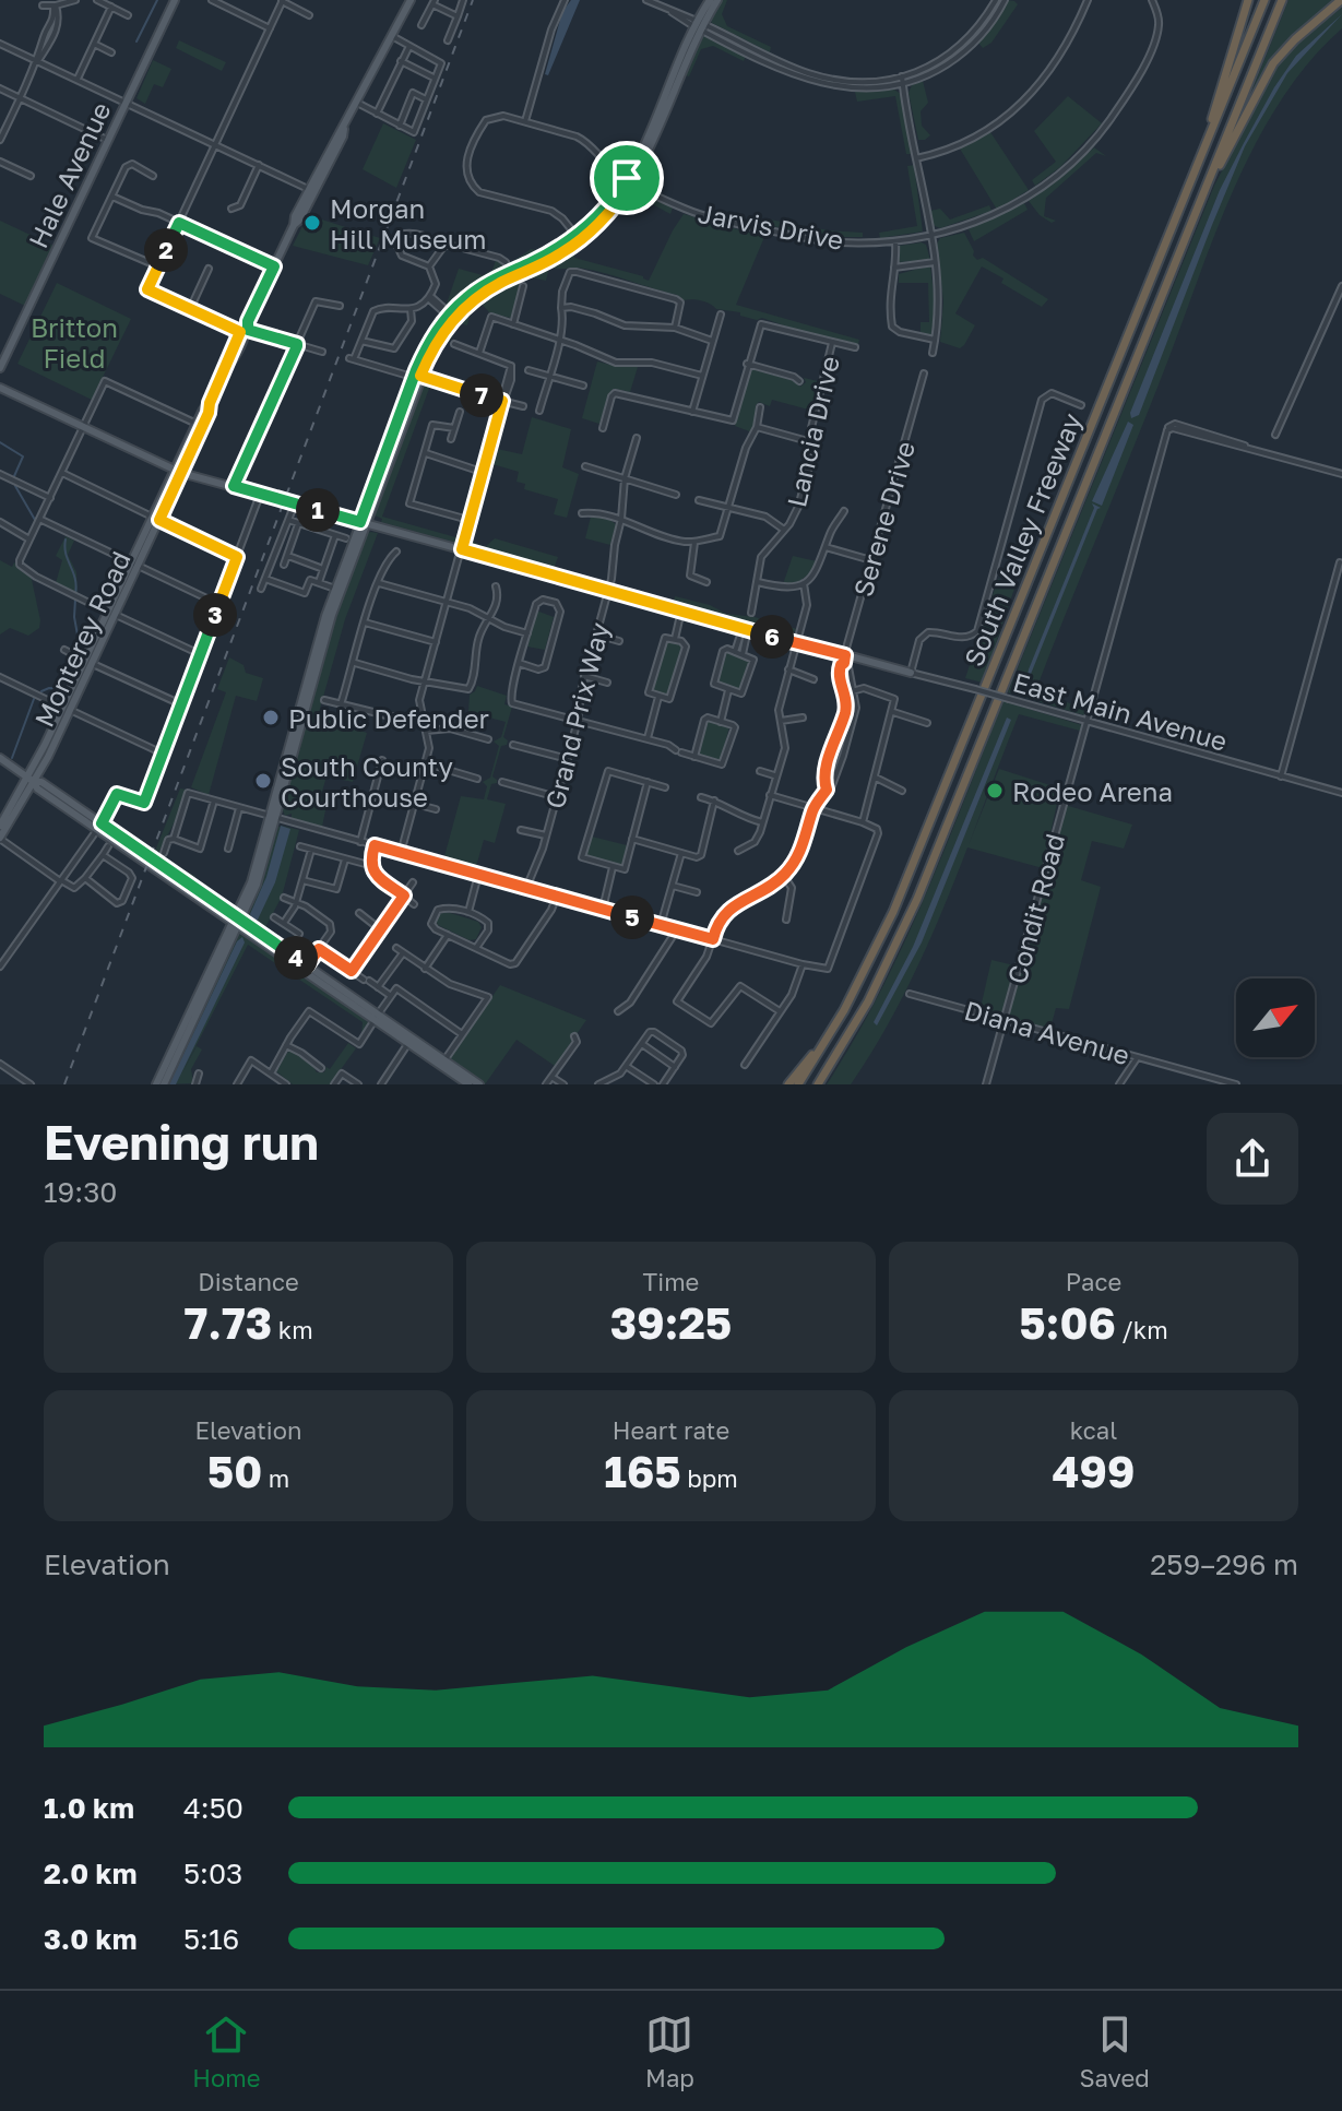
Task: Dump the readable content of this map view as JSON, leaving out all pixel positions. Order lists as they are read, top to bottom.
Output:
{
  "streets": {
    "highway": ["South Valley Freeway"],
    "main road": ["Hale Avenue", "Monterey Road", "East Main Avenue"],
    "street": [
      "Jarvis Drive",
      "Lancia Drive",
      "Serene Drive",
      "Grand Prix Way",
      "Condit Road",
      "Diana Avenue"
    ]
  },
  "crossings": [
    ["Serene Drive", "East Main Avenue"],
    ["Monterey Road", "East Main Avenue"],
    ["East Main Avenue", "Grand Prix Way"],
    ["East Main Avenue", "Condit Road"],
    ["Condit Road", "Diana Avenue"]
  ],
  "parks": ["Britton Field"],
  "places": [
    "Morgan Hill Museum",
    "Public Defender",
    "South County Courthouse",
    "Rodeo Arena"
  ],
  "north": "top right",
  "page": {
    "pins": [
      "2",
      "7",
      "1",
      "3",
      "6",
      "5",
      "4"
    ],
    "heading": ["Evening run", "19:30"],
    "stats": [
      ["Distance", "7.73 km"],
      ["Time", "39:25"],
      ["Pace", "5:06 /km"],
      ["Elevation", "50 m"],
      ["Heart rate", "165 bpm"],
      ["kcal", "499"]
    ],
    "chart": ["Elevation", "259–296 m"],
    "list": [
      {
        "name": "1.0 km",
        "note": "4:50"
      },
      {
        "name": "2.0 km",
        "note": "5:03"
      },
      {
        "name": "3.0 km",
        "note": "5:16"
      }
    ],
    "tabs": ["Home", "Map", "Saved"]
  }
}
